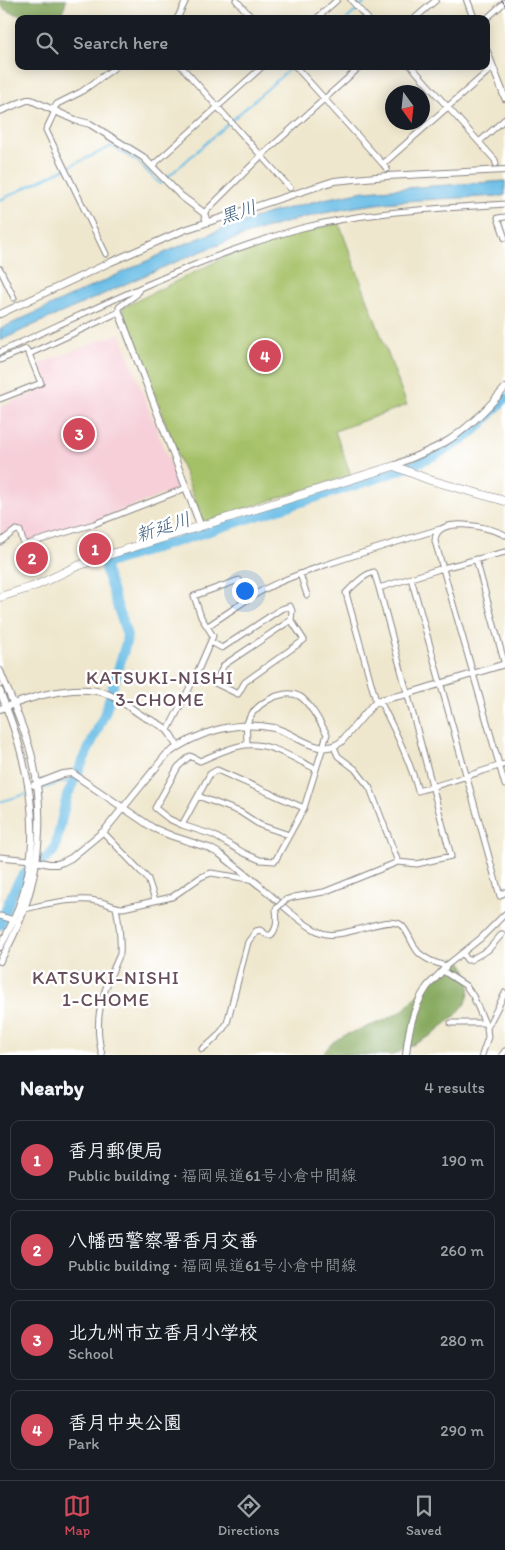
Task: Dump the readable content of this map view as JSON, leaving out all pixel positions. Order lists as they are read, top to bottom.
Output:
{
  "districts": ["KATSUKI-NISHI 3-CHOME", "KATSUKI-NISHI 1-CHOME"],
  "water": ["黒川", "新延川"],
  "north": "bottom",
  "page": {
    "search": "Search here",
    "pins": [
      "4",
      "3",
      "1",
      "2"
    ],
    "heading": ["Nearby", "4 results"],
    "list": [
      {
        "mark": "1",
        "name": "香月郵便局",
        "note": "Public building · 福岡県道61号小倉中間線",
        "value": "190 m"
      },
      {
        "mark": "2",
        "name": "八幡西警察署香月交番",
        "note": "Public building · 福岡県道61号小倉中間線",
        "value": "260 m"
      },
      {
        "mark": "3",
        "name": "北九州市立香月小学校",
        "note": "School",
        "value": "280 m"
      },
      {
        "mark": "4",
        "name": "香月中央公園",
        "note": "Park",
        "value": "290 m"
      }
    ],
    "nav": ["Map", "Directions", "Saved"]
  }
}
